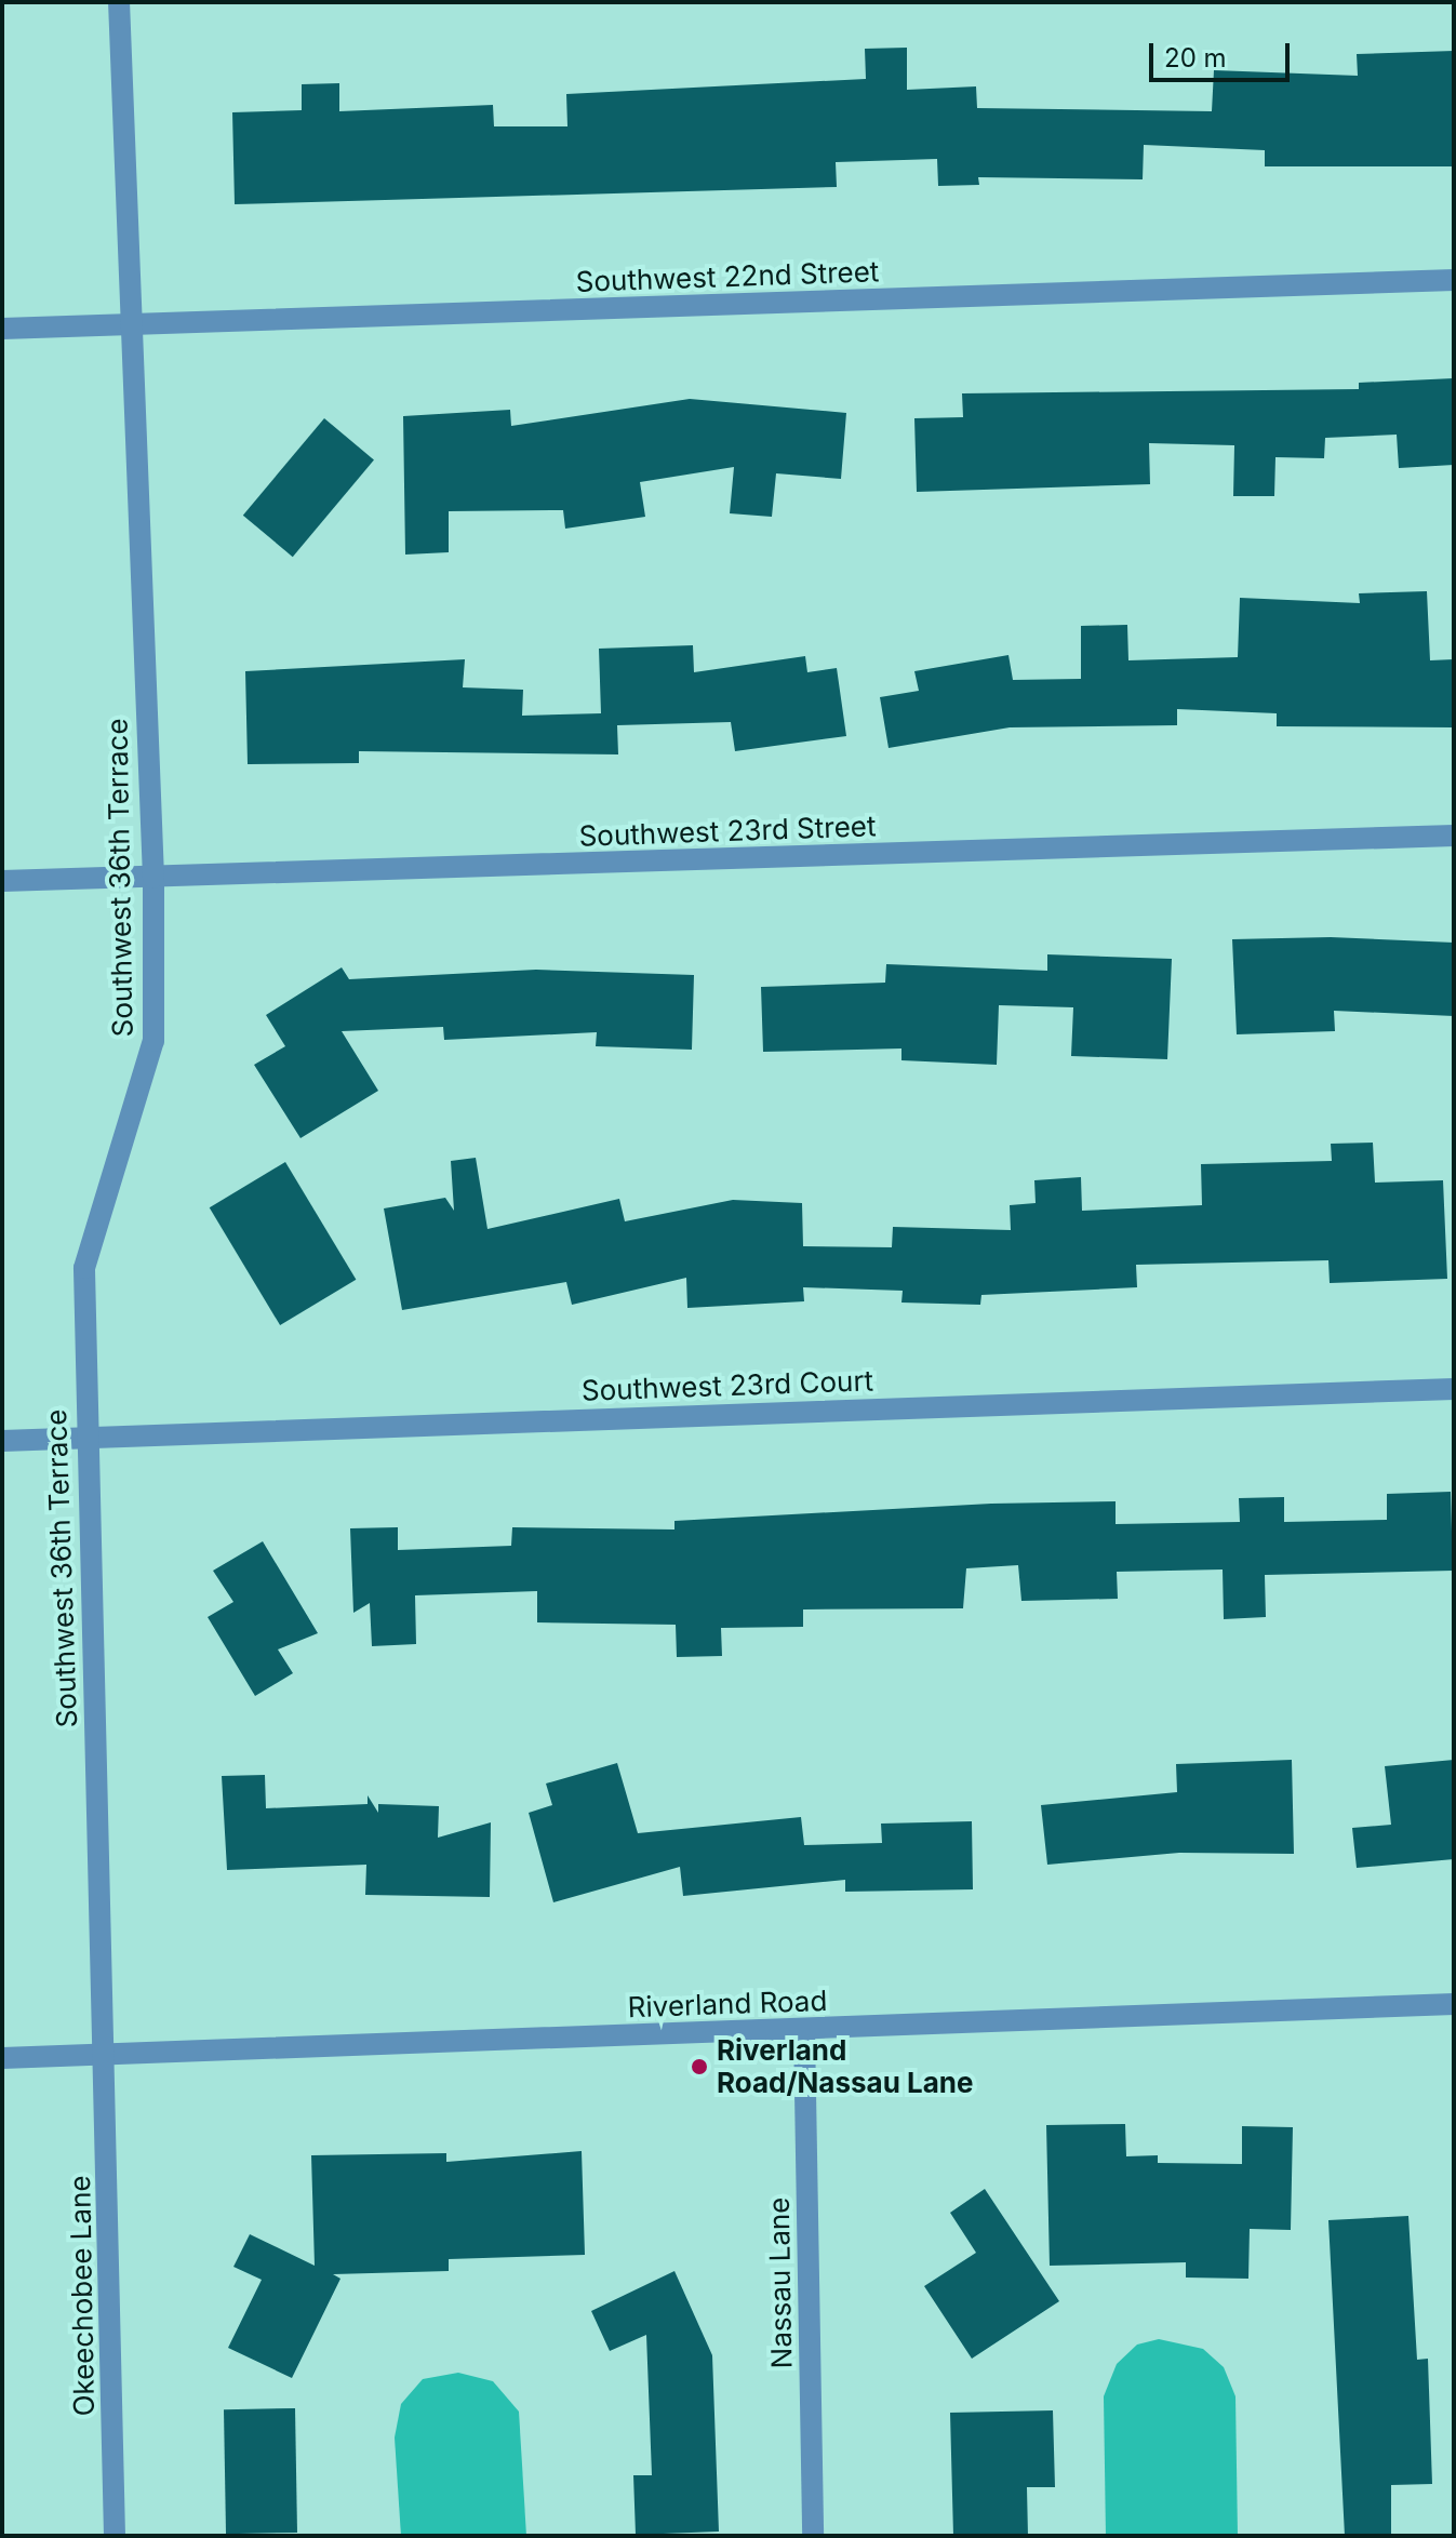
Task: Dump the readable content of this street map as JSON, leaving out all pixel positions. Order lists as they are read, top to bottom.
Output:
{
  "streets": {
    "street": [
      "Southwest 22nd Street",
      "Southwest 23rd Street",
      "Southwest 36th Terrace",
      "Southwest 23rd Court",
      "Riverland Road",
      "Nassau Lane",
      "Okeechobee Lane"
    ]
  },
  "crossings": [
    ["Southwest 22nd Street", "Southwest 36th Terrace"],
    ["Southwest 23rd Street", "Southwest 36th Terrace"],
    ["Southwest 36th Terrace", "Southwest 23rd Court"],
    ["Southwest 36th Terrace", "Riverland Road"],
    ["Southwest 36th Terrace", "Okeechobee Lane"],
    ["Riverland Road", "Nassau Lane"],
    ["Riverland Road", "Okeechobee Lane"]
  ],
  "places": ["Riverland Road/Nassau Lane"],
  "scale_bar": "20 m"
}
